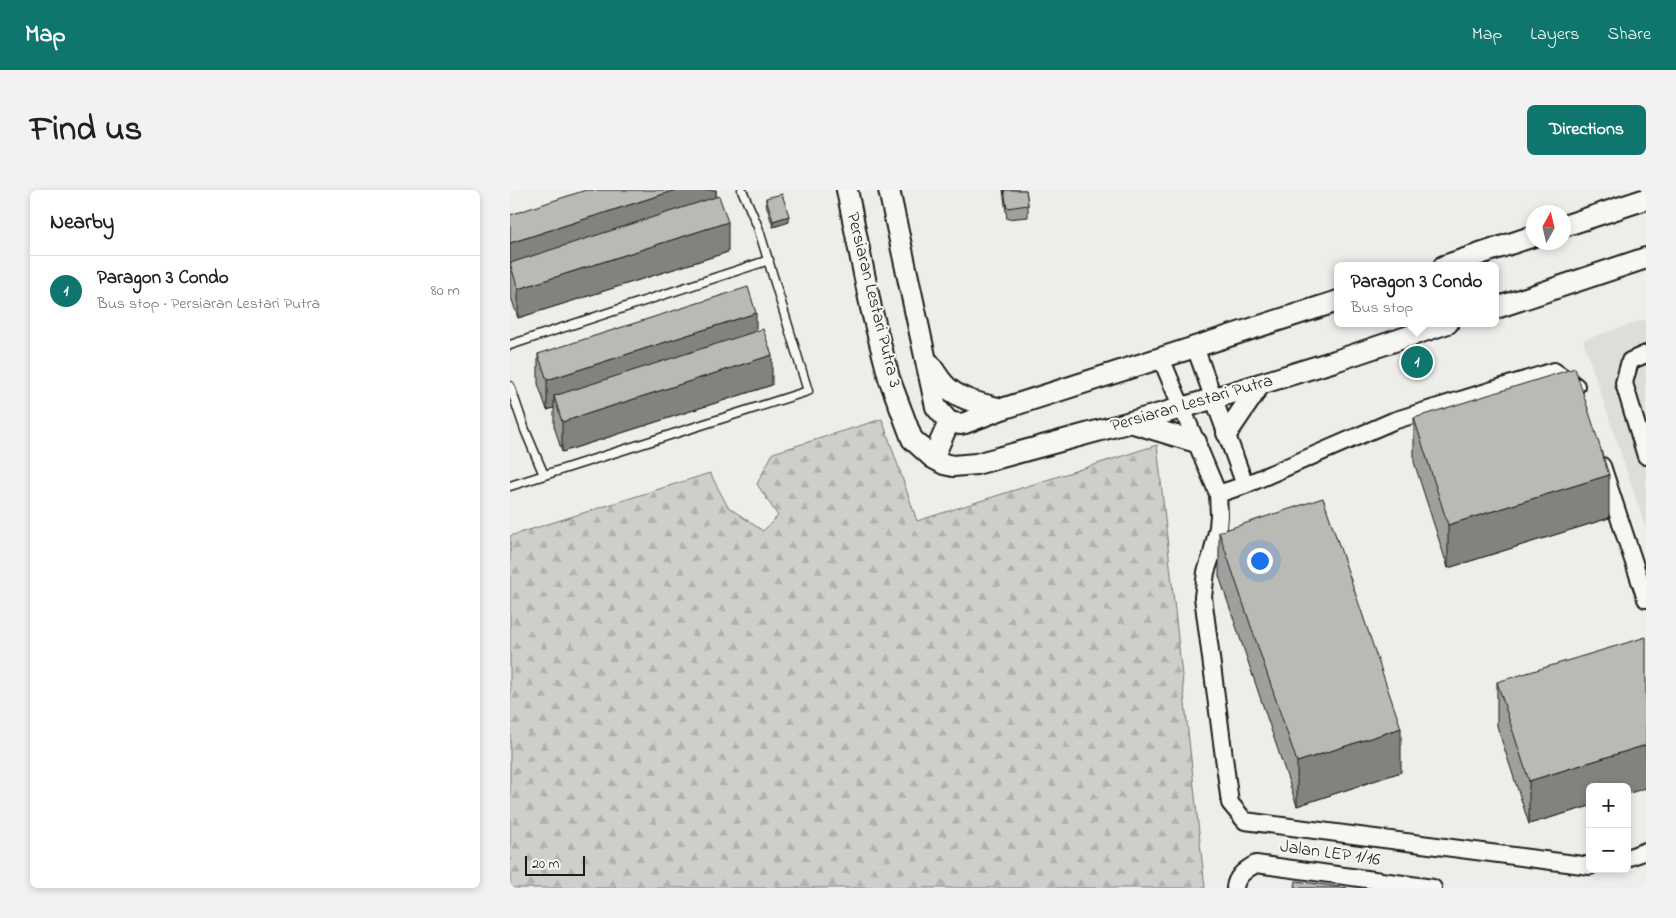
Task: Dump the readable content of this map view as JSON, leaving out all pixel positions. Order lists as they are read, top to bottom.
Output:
{
  "streets": {
    "street": ["Persiaran Lestari Putra 3", "Persiaran Lestari Putra", "Jalan LEP 1/16"]
  },
  "crossings": [
    ["Persiaran Lestari Putra 3", "Persiaran Lestari Putra"]
  ],
  "scale_bar": "20 m",
  "north": "top",
  "page": {
    "header": "Map",
    "nav": ["Map", "Layers", "Share"],
    "title": "Find us",
    "buttons": "Directions",
    "heading": "Nearby",
    "list": [
      {
        "mark": "1",
        "name": "Paragon 3 Condo",
        "note": "Bus stop · Persiaran Lestari Putra",
        "value": "80 m"
      }
    ],
    "popup": ["Paragon 3 Condo", "Bus stop"],
    "pins": "1",
    "map_buttons": ["+", "−"],
    "scale": "20 m"
  }
}
